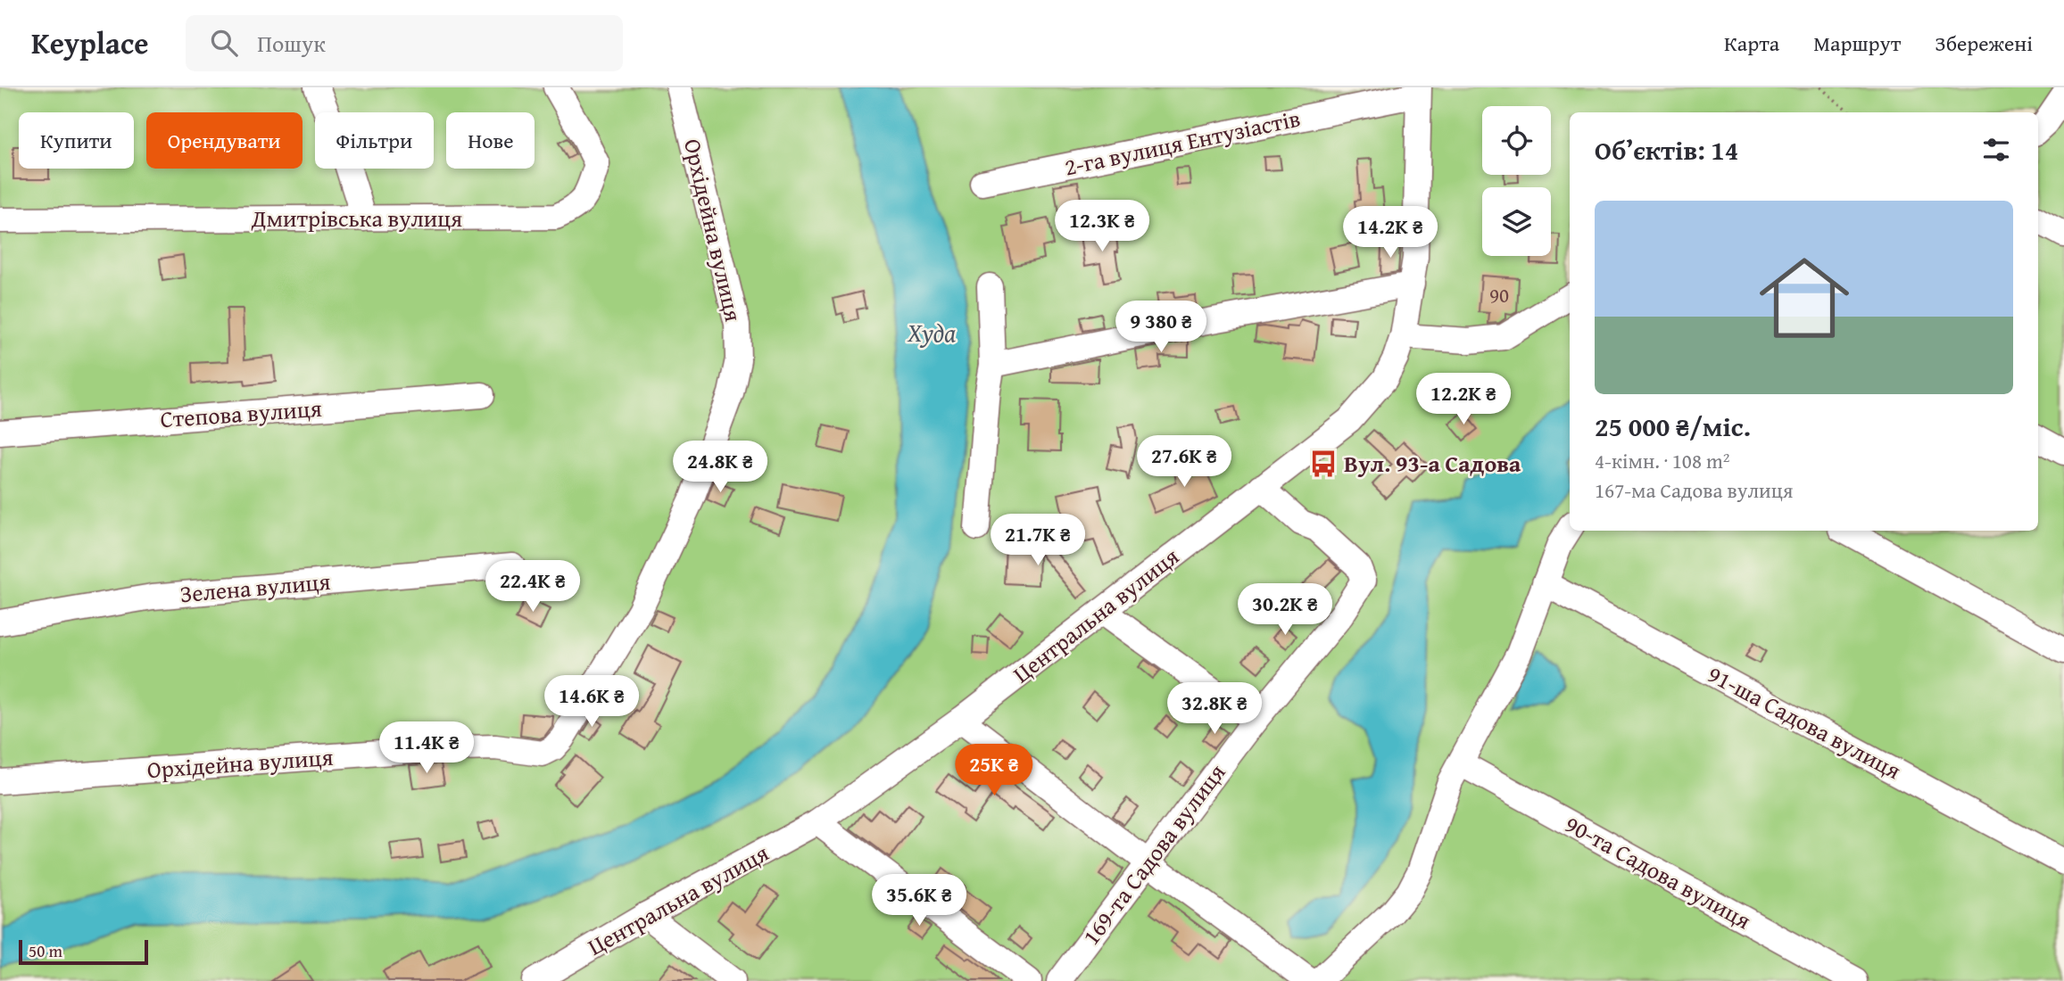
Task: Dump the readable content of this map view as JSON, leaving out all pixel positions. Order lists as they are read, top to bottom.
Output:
{
  "streets": {
    "street": [
      "2-га вулиця Ентузіастів",
      "Дмитрівська вулиця",
      "Орхідейна вулиця",
      "Степова вулиця",
      "Зелена вулиця",
      "Центральна вулиця",
      "91-ша Садова вулиця",
      "169-та Садова вулиця",
      "90-та Садова вулиця"
    ]
  },
  "crossings": [
    ["2-га вулиця Ентузіастів", "Центральна вулиця"],
    ["Центральна вулиця", "169-та Садова вулиця"]
  ],
  "water": ["Худа"],
  "places": {
    "bus stop": ["Вул. 93-а Садова"]
  },
  "house_numbers": ["90"],
  "scale_bar": "50 m",
  "page": {
    "header": "Keyplace",
    "search": "Пошук",
    "nav": ["Карта", "Маршрут", "Збережені"],
    "chip": [
      "Купити",
      "Орендувати",
      "Фільтри",
      "Нове"
    ],
    "heading": "Об’єктів: 14",
    "list": [
      {
        "name": "25 000 ₴/міс.",
        "note": "4-кімн. · 108 m² · 167-ма Садова вулиця"
      }
    ],
    "price": [
      "12.3K ₴",
      "14.2K ₴",
      "9 380 ₴",
      "12.2K ₴",
      "27.6K ₴",
      "24.8K ₴",
      "21.7K ₴",
      "22.4K ₴",
      "30.2K ₴",
      "14.6K ₴",
      "32.8K ₴",
      "11.4K ₴",
      "25K ₴",
      "35.6K ₴"
    ],
    "scale": "50 m"
  }
}
